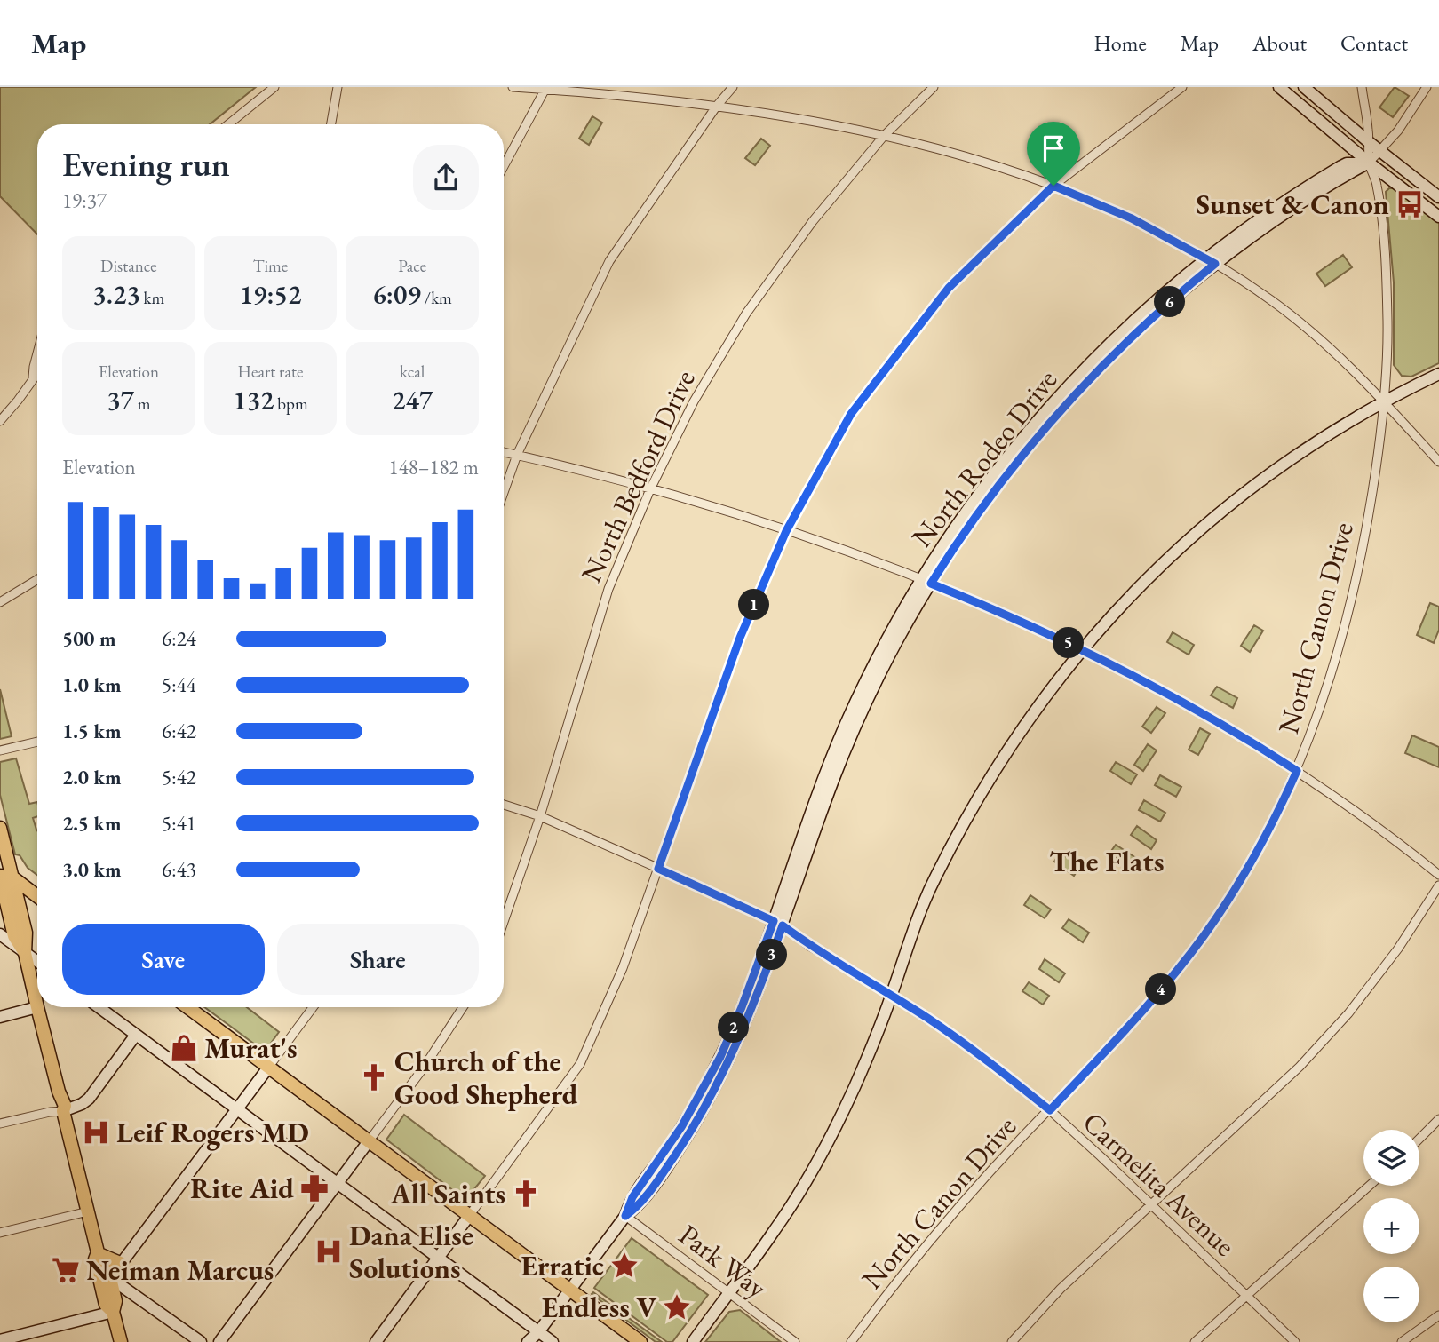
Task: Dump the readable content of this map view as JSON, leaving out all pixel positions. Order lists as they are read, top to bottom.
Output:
{
  "streets": {
    "street": [
      "North Rodeo Drive",
      "North Bedford Drive",
      "North Canon Drive",
      "Carmelita Avenue",
      "Park Way"
    ]
  },
  "crossings": [
    ["North Rodeo Drive", "North Canon Drive"],
    ["North Rodeo Drive", "Carmelita Avenue"],
    ["North Rodeo Drive", "Park Way"],
    ["North Bedford Drive", "Carmelita Avenue"],
    ["North Canon Drive", "Carmelita Avenue"]
  ],
  "districts": ["The Flats"],
  "places": {
    "bus stop": ["Sunset & Canon"],
    "shop": ["Murat's"],
    "church": ["Church of the Good Shepherd", "All Saints"],
    "hospital": ["Leif Rogers MD", "Dana Elise Solutions"],
    "pharmacy": ["Rite Aid"],
    "place": ["Erratic", "Endless V"],
    "supermarket": ["Neiman Marcus"]
  },
  "page": {
    "header": "Map",
    "nav": [
      "Home",
      "Map",
      "About",
      "Contact"
    ],
    "heading": ["Evening run", "19:37"],
    "stats": [
      ["Distance", "3.23 km"],
      ["Time", "19:52"],
      ["Pace", "6:09 /km"],
      ["Elevation", "37 m"],
      ["Heart rate", "132 bpm"],
      ["kcal", "247"]
    ],
    "pins": [
      "6",
      "1",
      "5",
      "3",
      "4",
      "2"
    ],
    "chart": ["Elevation", "148–182 m"],
    "list": [
      {
        "name": "500 m",
        "note": "6:24"
      },
      {
        "name": "1.0 km",
        "note": "5:44"
      },
      {
        "name": "1.5 km",
        "note": "6:42"
      },
      {
        "name": "2.0 km",
        "note": "5:42"
      },
      {
        "name": "2.5 km",
        "note": "5:41"
      },
      {
        "name": "3.0 km",
        "note": "6:43"
      }
    ],
    "buttons": ["Save", "Share"],
    "map_buttons": ["+", "−"]
  }
}
